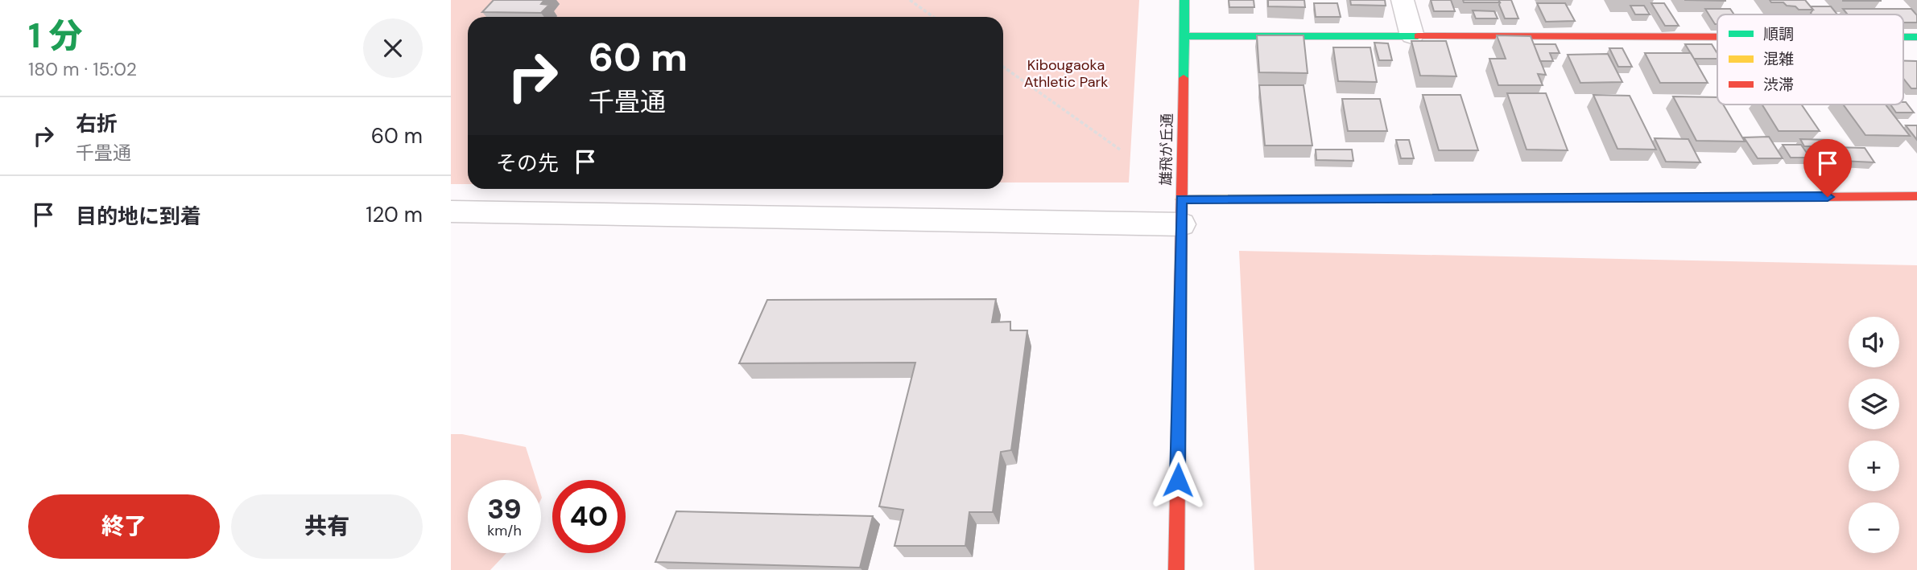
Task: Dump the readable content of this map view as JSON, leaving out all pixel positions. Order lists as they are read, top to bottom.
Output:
{
  "streets": {
    "street": ["雄飛が丘通"]
  },
  "parks": ["Kibougaoka Athletic Park"],
  "legend": ["順調", "混雑", "渋滞"],
  "page": {
    "heading": ["1 分", "180 m · 15:02"],
    "turn": ["60 m", "千畳通"],
    "list": [
      {
        "name": "右折",
        "note": "千畳通",
        "value": "60 m"
      },
      {
        "name": "目的地に到着",
        "value": "120 m"
      }
    ],
    "then": "その先",
    "map_buttons": ["+", "−"],
    "speed": "39 km/h",
    "limit": "40",
    "buttons": ["終了", "共有"]
  }
}
